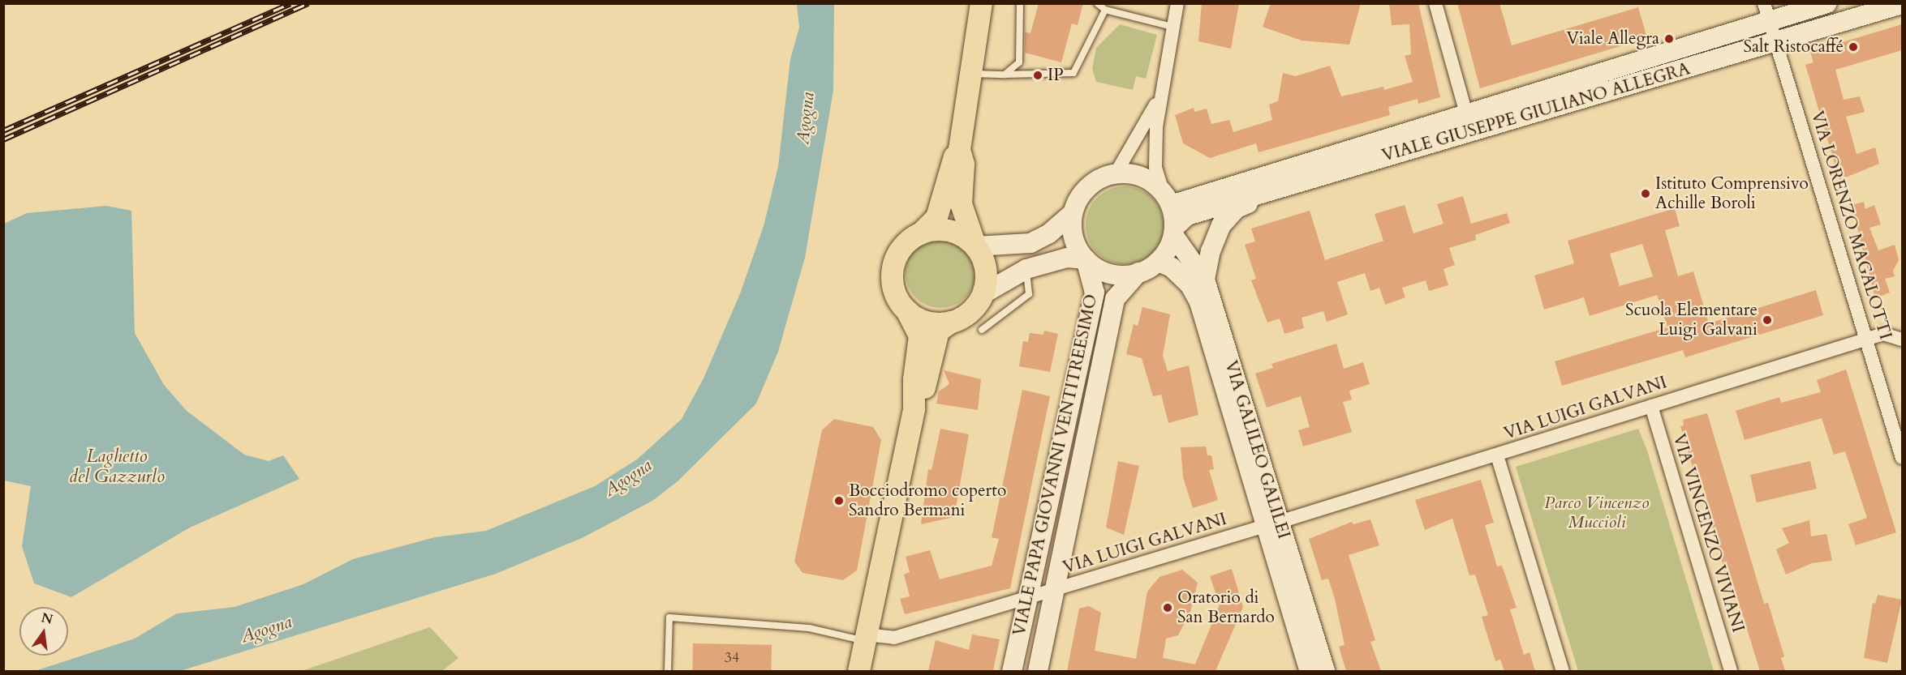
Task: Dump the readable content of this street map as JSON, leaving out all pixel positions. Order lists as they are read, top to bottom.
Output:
{
  "streets": {
    "street": [
      "VIALE GIUSEPPE GIULIANO ALLEGRA",
      "VIA LORENZO MAGALOTTI",
      "VIA LUIGI GALVANI",
      "VIA GALILEO GALILEI",
      "VIALE PAPA GIOVANNI VENTITREESIMO",
      "VIA VINCENZO VIVIANI"
    ]
  },
  "crossings": [
    ["VIALE GIUSEPPE GIULIANO ALLEGRA", "VIA LORENZO MAGALOTTI"],
    ["VIALE GIUSEPPE GIULIANO ALLEGRA", "VIA GALILEO GALILEI"],
    ["VIALE GIUSEPPE GIULIANO ALLEGRA", "VIALE PAPA GIOVANNI VENTITREESIMO"],
    ["VIA LORENZO MAGALOTTI", "VIA LUIGI GALVANI"],
    ["VIA LUIGI GALVANI", "VIA GALILEO GALILEI"],
    ["VIA LUIGI GALVANI", "VIALE PAPA GIOVANNI VENTITREESIMO"],
    ["VIA LUIGI GALVANI", "VIA VINCENZO VIVIANI"],
    ["VIA GALILEO GALILEI", "VIALE PAPA GIOVANNI VENTITREESIMO"]
  ],
  "water": ["Agogna", "Laghetto del Gazzurlo"],
  "parks": ["Parco Vincenzo Muccioli"],
  "places": [
    "Viale Allegra",
    "Salt Ristocaffé",
    "IP",
    "Istituto Comprensivo Achille Boroli",
    "Scuola Elementare Luigi Galvani",
    "Bocciodromo coperto Sandro Bermani",
    "Oratorio di San Bernardo"
  ],
  "house_numbers": ["34"],
  "north": "top"
}
